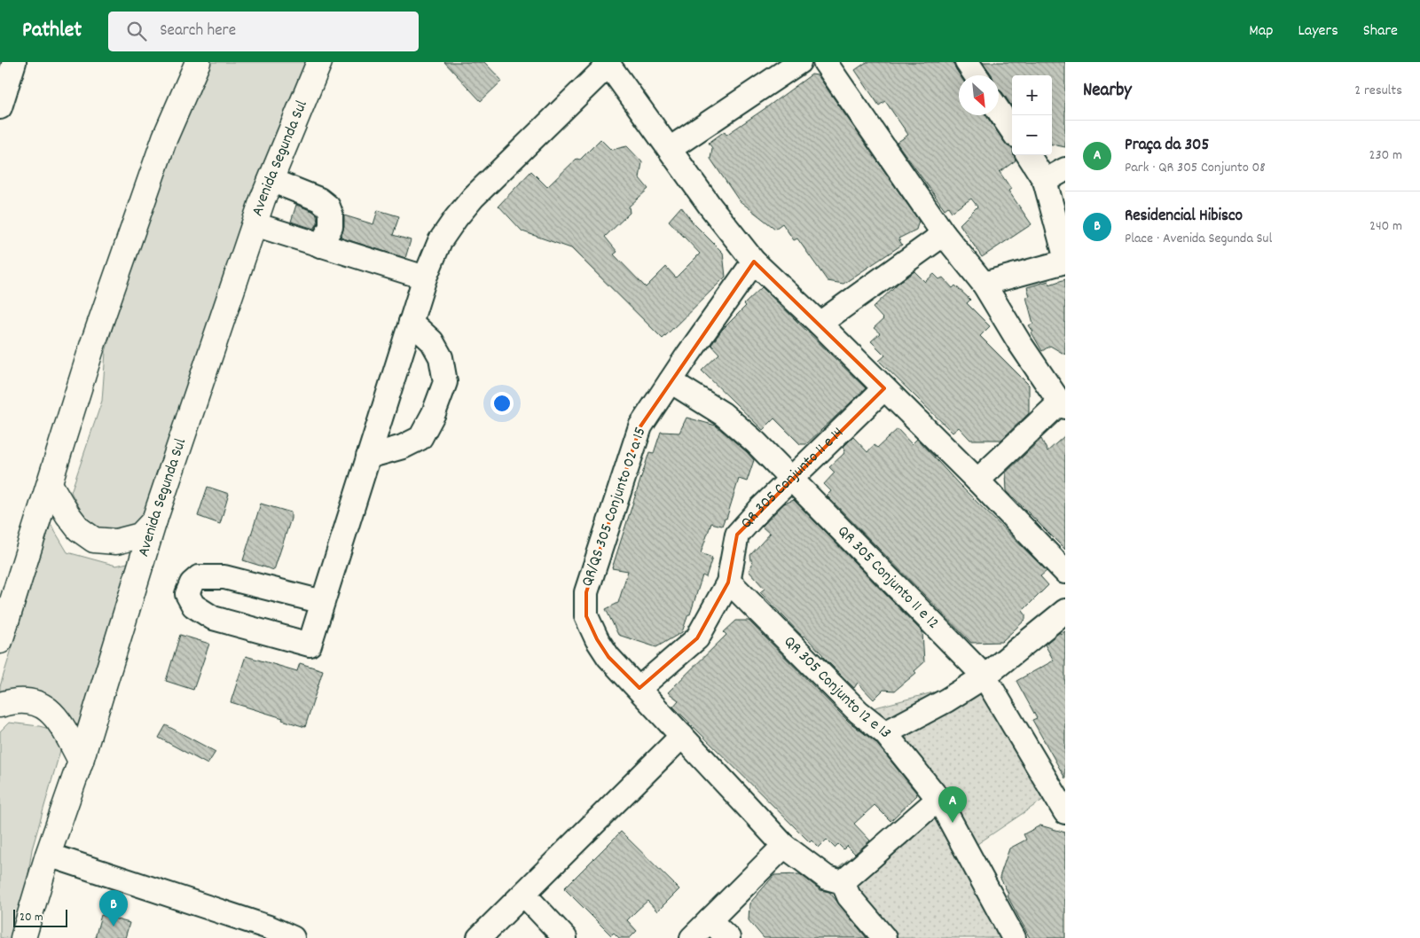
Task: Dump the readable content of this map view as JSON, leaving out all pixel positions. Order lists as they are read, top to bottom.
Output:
{
  "streets": {
    "main road": ["Avenida Segunda Sul"],
    "street": [
      "QR 305 Conjunto 11 e 14",
      "QR/QS 305 Conjunto 02 a 15",
      "QR 305 Conjunto 11 e 12",
      "QR 305 Conjunto 12 e 13"
    ]
  },
  "crossings": [
    ["QR 305 Conjunto 11 e 14", "QR/QS 305 Conjunto 02 a 15"],
    ["QR 305 Conjunto 11 e 14", "QR 305 Conjunto 11 e 12"],
    ["QR 305 Conjunto 11 e 14", "QR 305 Conjunto 12 e 13"],
    ["QR/QS 305 Conjunto 02 a 15", "QR 305 Conjunto 11 e 12"]
  ],
  "scale_bar": "20 m",
  "north": "bottom right",
  "page": {
    "header": "Pathlet",
    "search": "Search here",
    "nav": ["Map", "Layers", "Share"],
    "heading": ["Nearby", "2 results"],
    "map_buttons": ["+", "−"],
    "list": [
      {
        "mark": "A",
        "name": "Praça da 305",
        "note": "Park · QR 305 Conjunto 08",
        "value": "230 m"
      },
      {
        "mark": "B",
        "name": "Residencial Hibisco",
        "note": "Place · Avenida Segunda Sul",
        "value": "240 m"
      }
    ],
    "pins": ["A", "B"],
    "scale": "20 m"
  }
}
